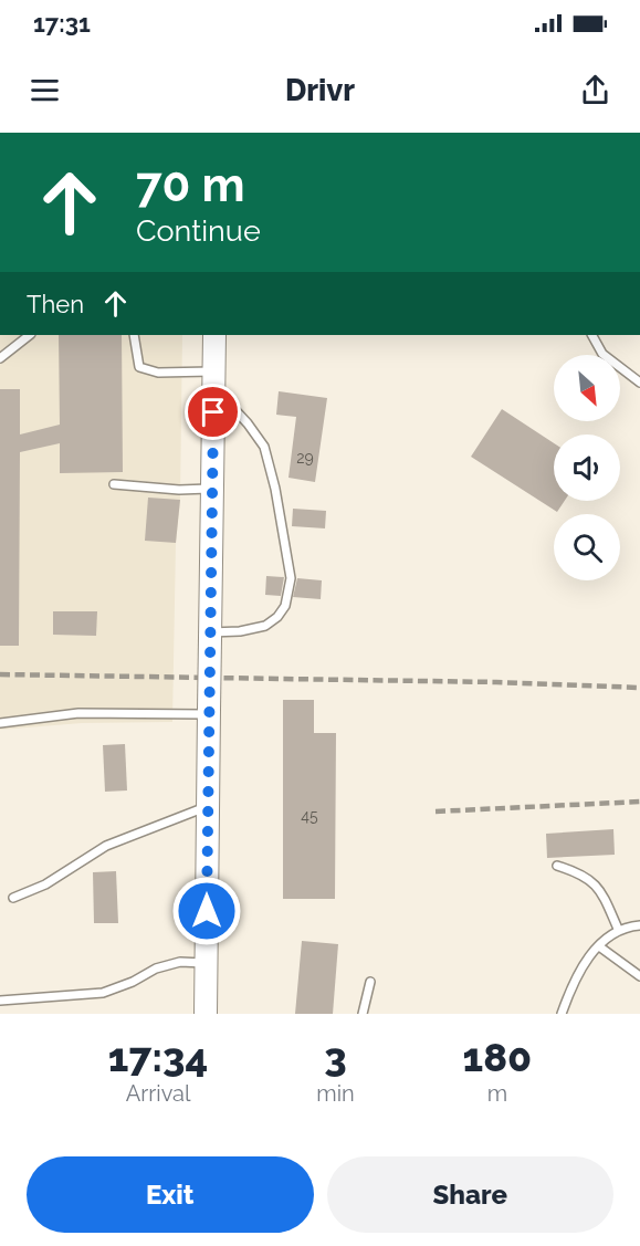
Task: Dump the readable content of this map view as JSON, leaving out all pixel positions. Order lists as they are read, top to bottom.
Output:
{
  "house_numbers": ["29", "45"],
  "north": "bottom right",
  "page": {
    "status": "17:31",
    "header": "Drivr",
    "turn": ["70 m", "Continue"],
    "then": "Then",
    "eta": [
      "17:34",
      "Arrival",
      "3",
      "min",
      "180",
      "m"
    ],
    "buttons": ["Exit", "Share"]
  }
}
